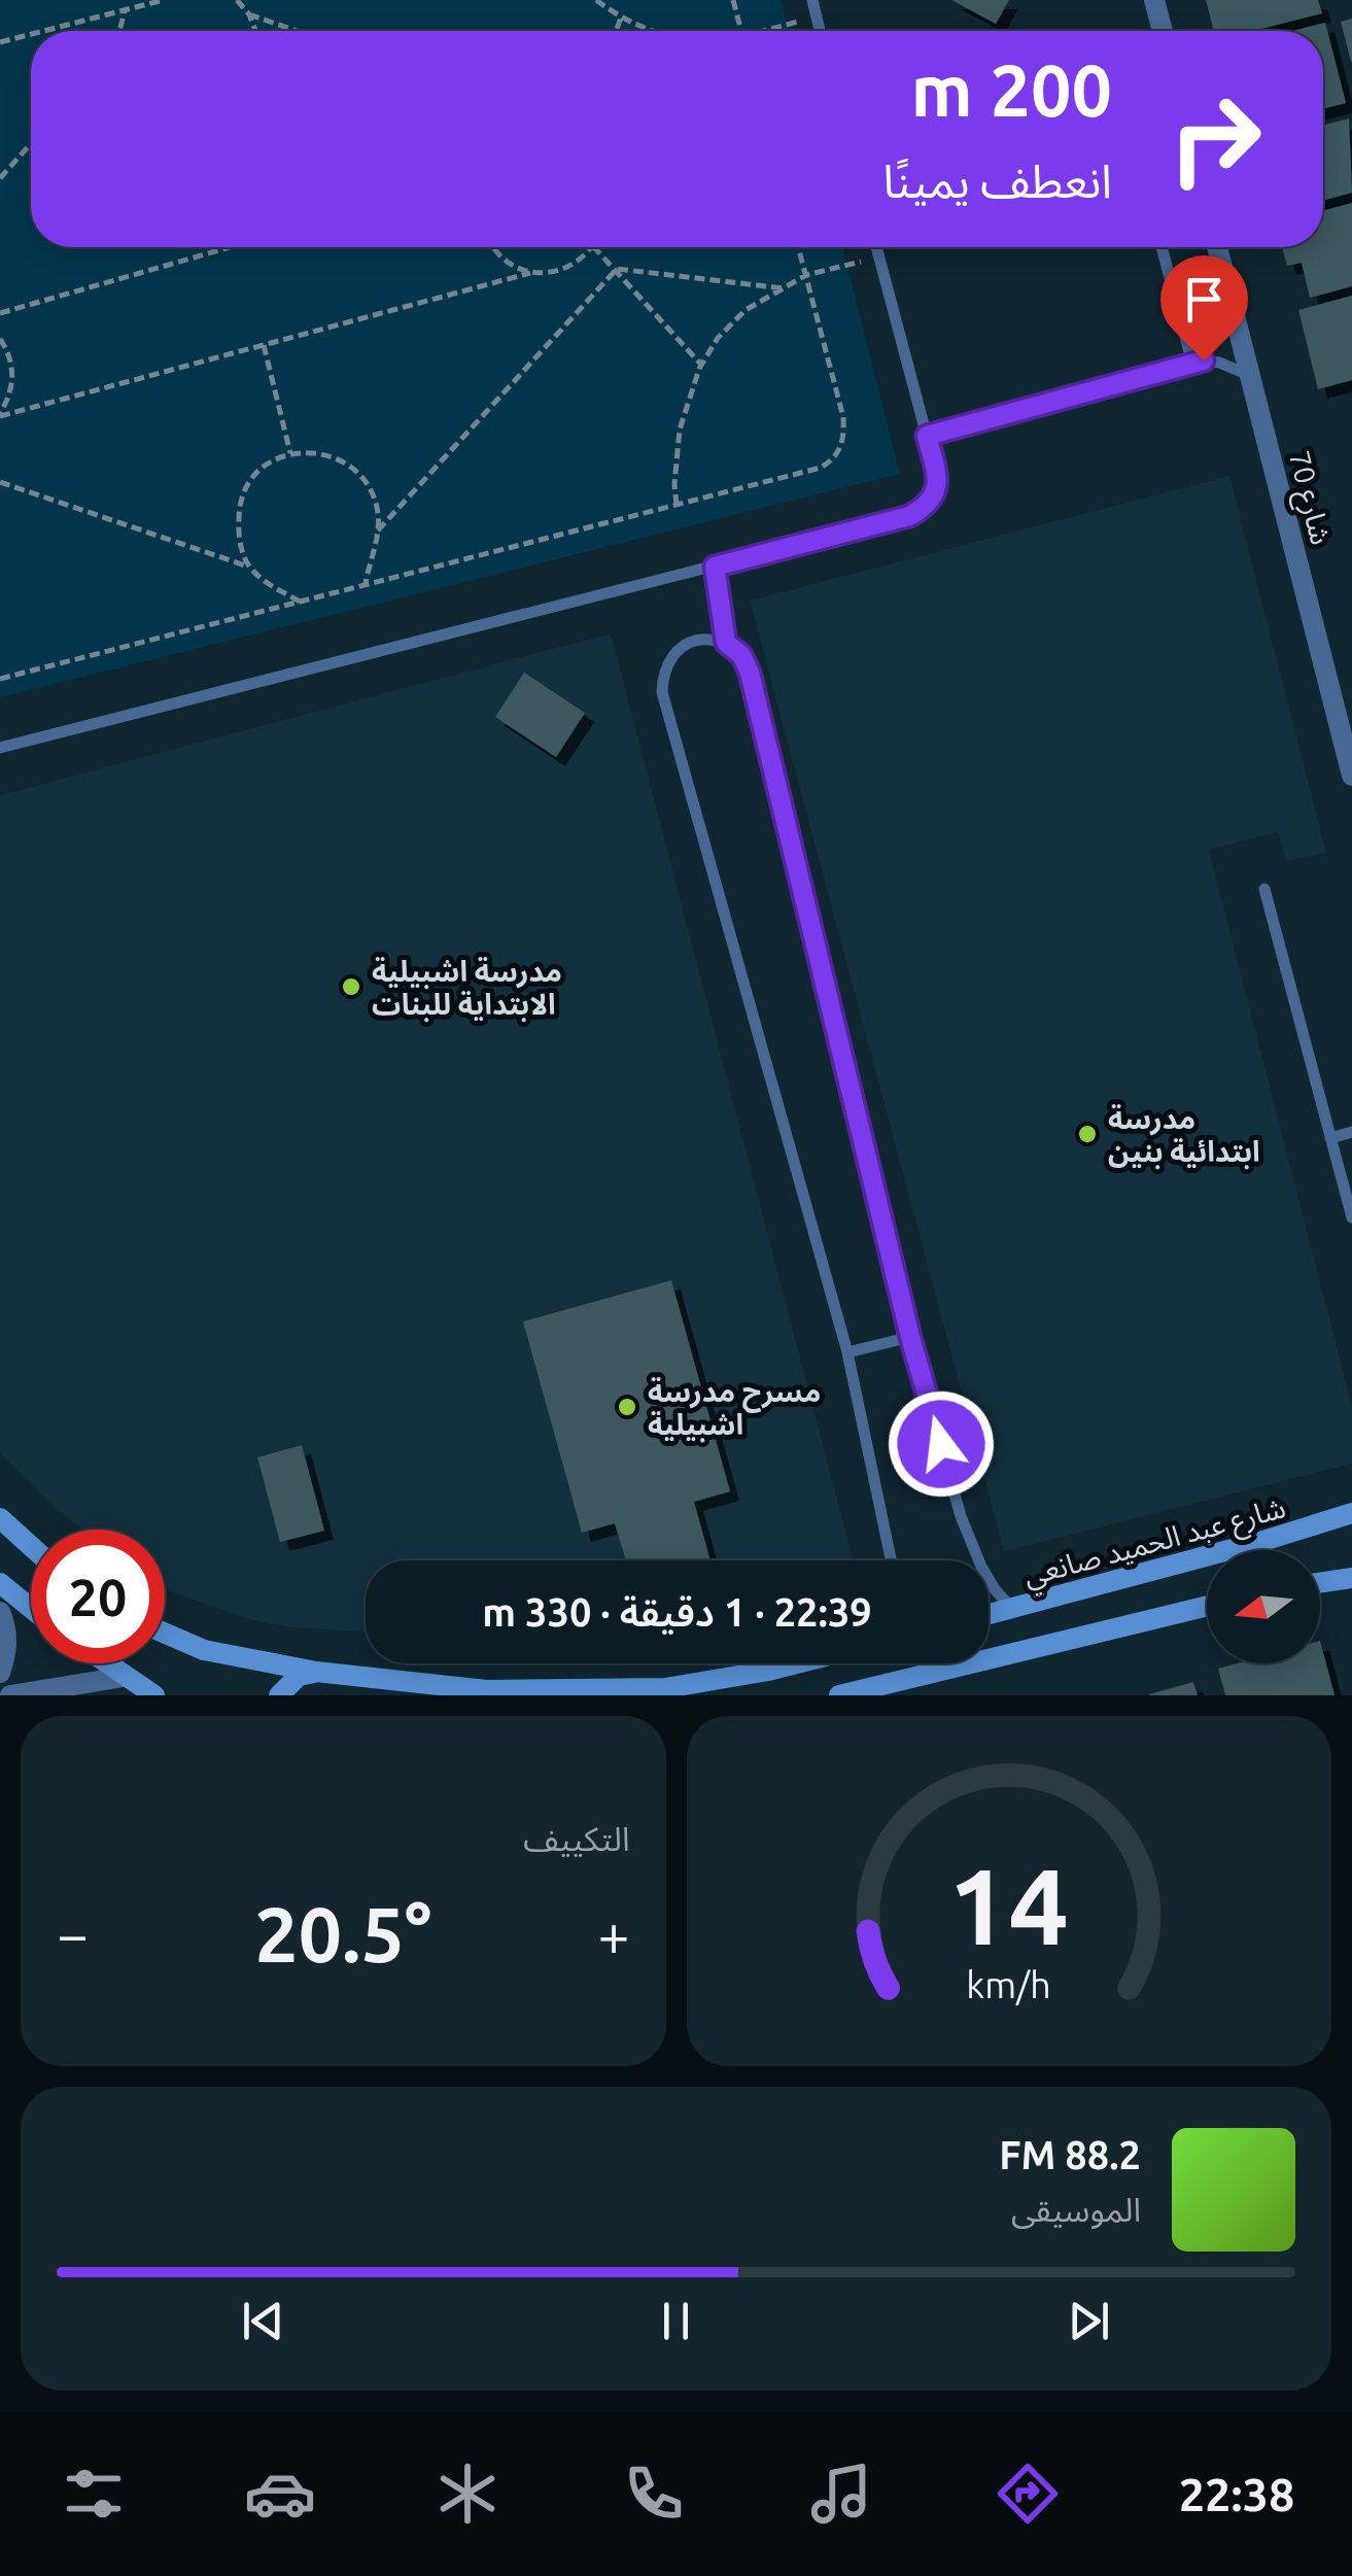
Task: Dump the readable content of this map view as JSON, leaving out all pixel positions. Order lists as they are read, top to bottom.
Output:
{
  "streets": {
    "main road": ["شارع عبد الحميد صانعي"],
    "street": ["شارع 70"]
  },
  "places": ["مدرسة اشبيلية الابتداية للبنات", "مدرسة ابتدائية بنين", "مسرح مدرسة اشبيلية"],
  "north": "left",
  "page": {
    "turn": ["200 m", "انعطف يمينًا"],
    "limit": "20",
    "trip": "22:39 · 1 دقيقة · 330 m",
    "tile": "التكييف",
    "heat": ["−", "20.5°", "+"],
    "song": ["88.2 FM", "الموسيقى"],
    "tabs": "22:38",
    "gauge": ["14", "km/h"]
  }
}
